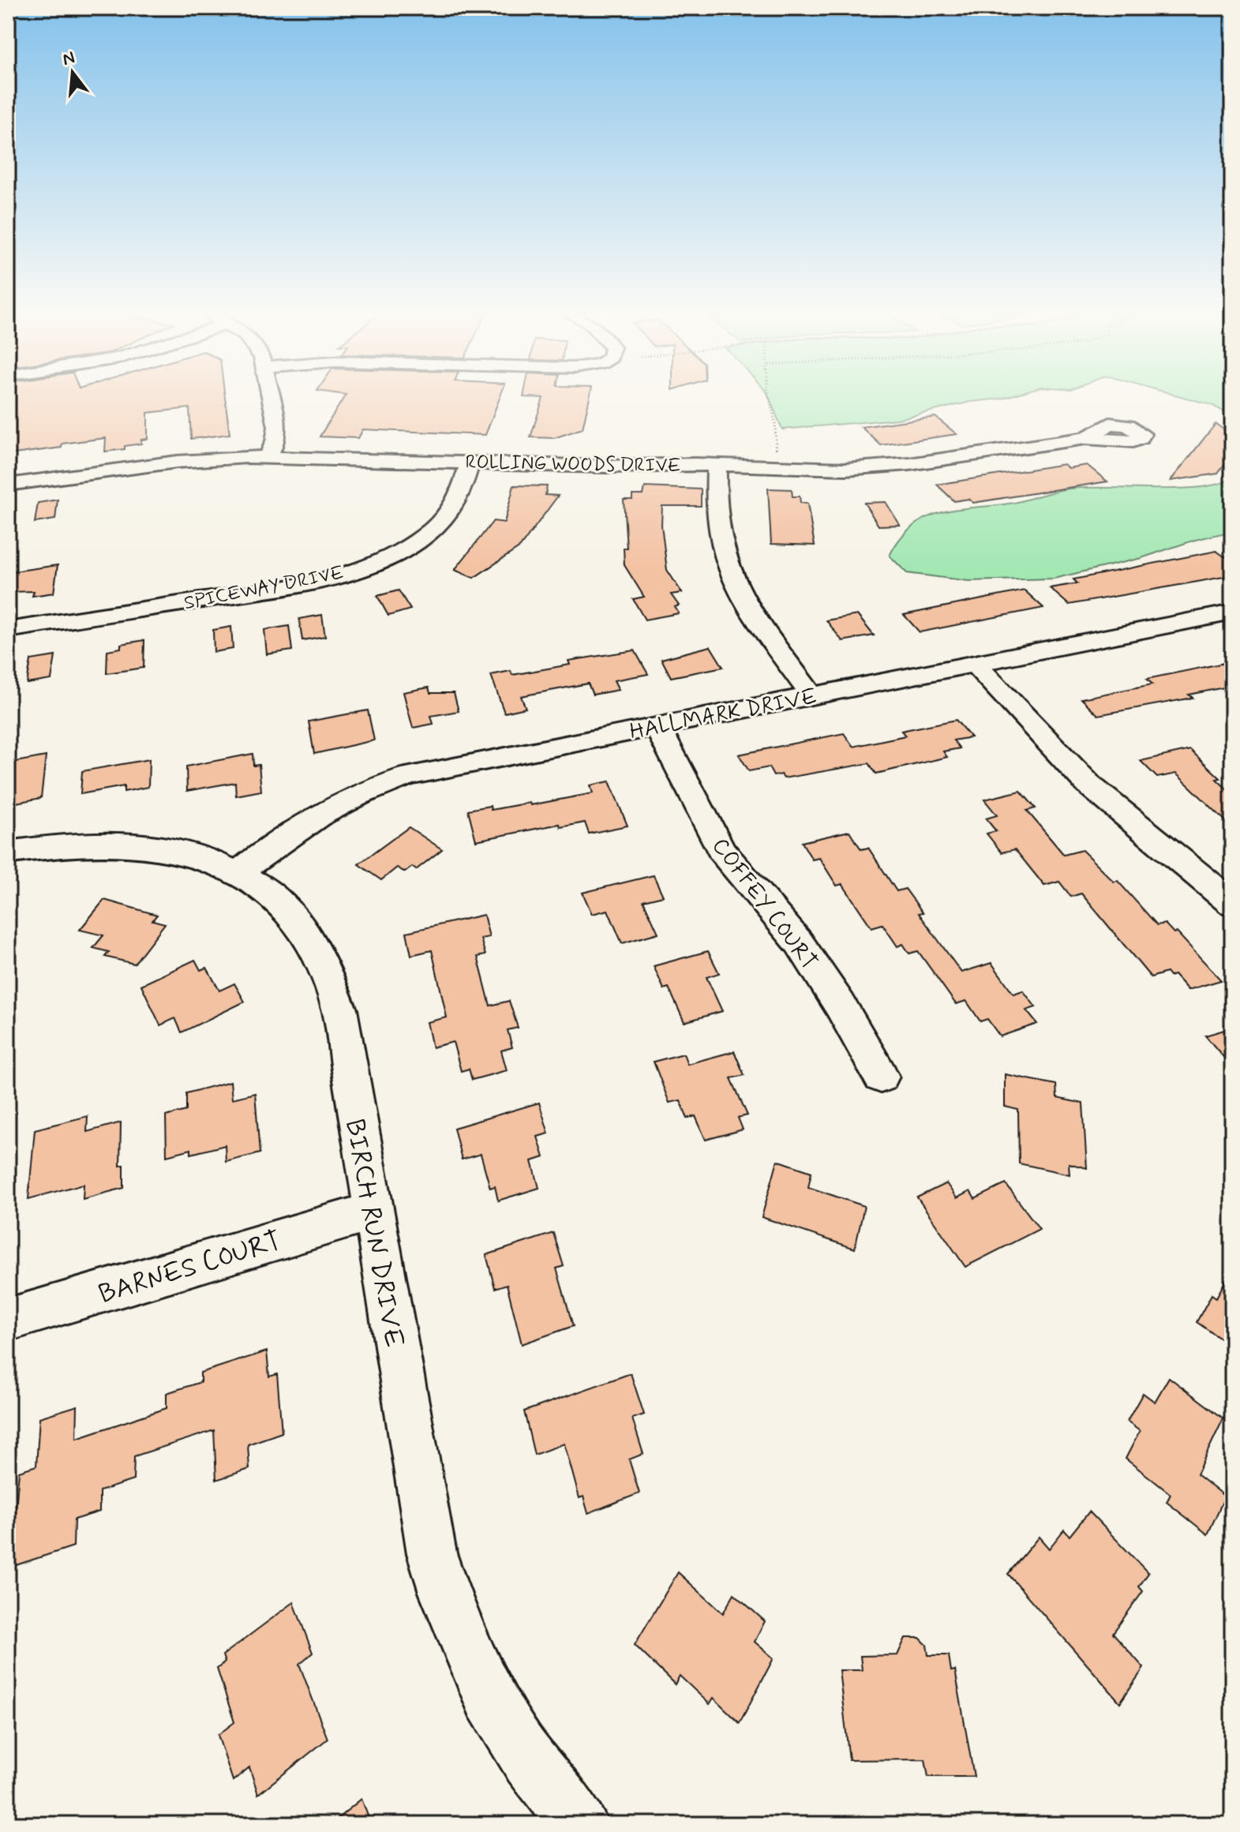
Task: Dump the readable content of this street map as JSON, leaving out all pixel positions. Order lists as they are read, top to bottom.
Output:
{
  "streets": {
    "street": [
      "ROLLING WOODS DRIVE",
      "SPICEWAY DRIVE",
      "HALLMARK DRIVE",
      "COFFEY COURT",
      "BIRCH RUN DRIVE",
      "BARNES COURT"
    ]
  },
  "crossings": [
    ["ROLLING WOODS DRIVE", "SPICEWAY DRIVE"],
    ["HALLMARK DRIVE", "COFFEY COURT"],
    ["HALLMARK DRIVE", "BIRCH RUN DRIVE"],
    ["BIRCH RUN DRIVE", "BARNES COURT"]
  ],
  "north": "top"
}
